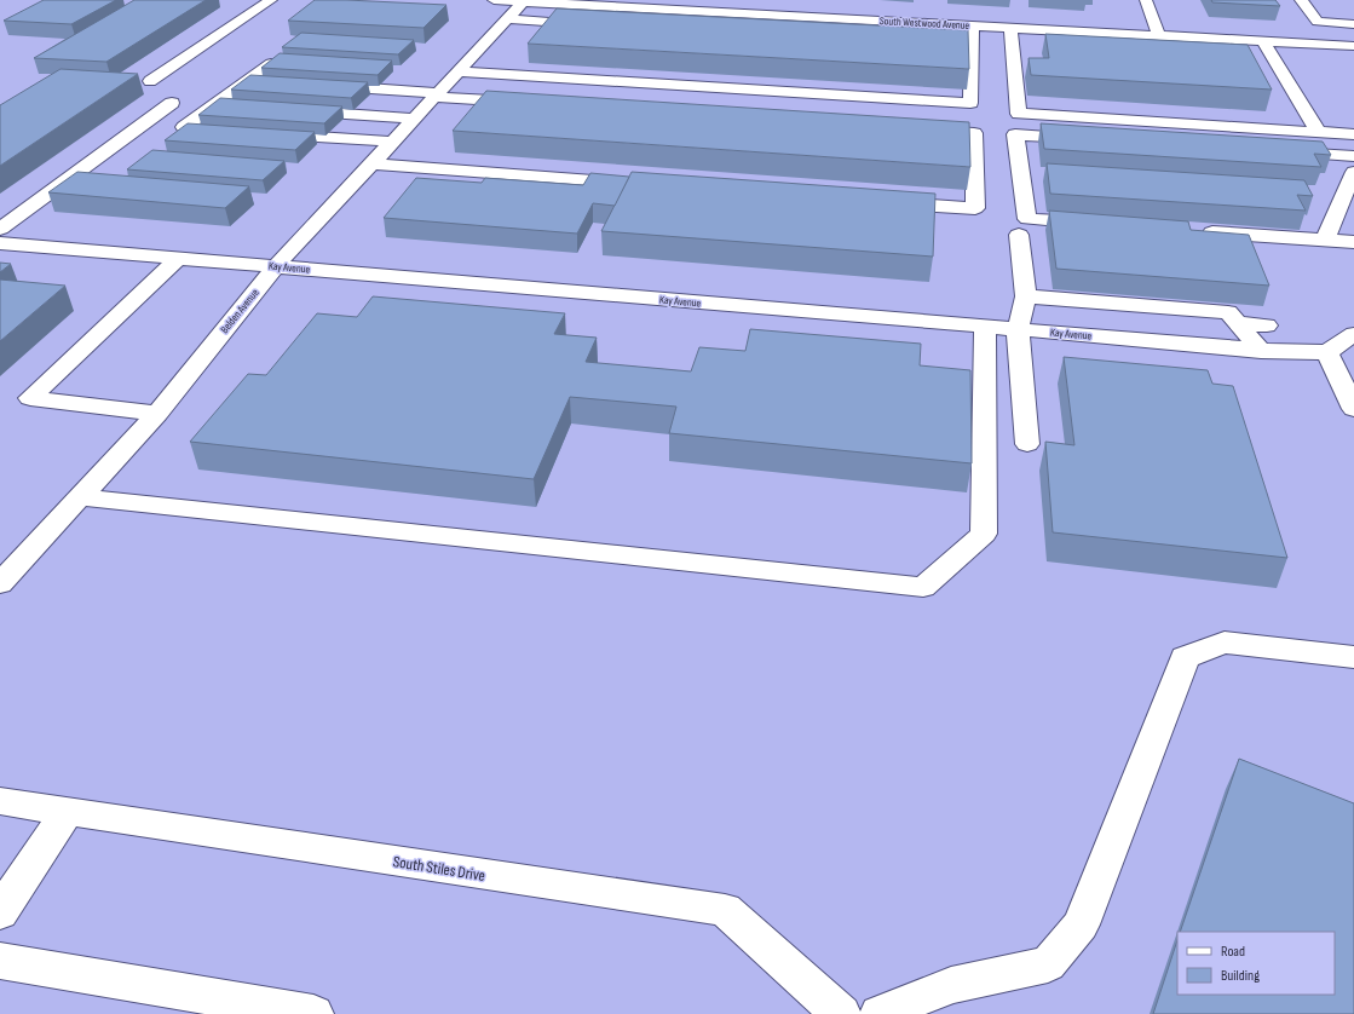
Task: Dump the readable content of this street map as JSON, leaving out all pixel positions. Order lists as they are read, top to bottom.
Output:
{
  "streets": {
    "street": [
      "South Westwood Avenue",
      "Kay Avenue",
      "Belden Avenue",
      "South Stiles Drive"
    ]
  },
  "crossings": [
    ["South Westwood Avenue", "Belden Avenue"],
    ["Kay Avenue", "Belden Avenue"]
  ],
  "legend": ["Road", "Building"]
}
